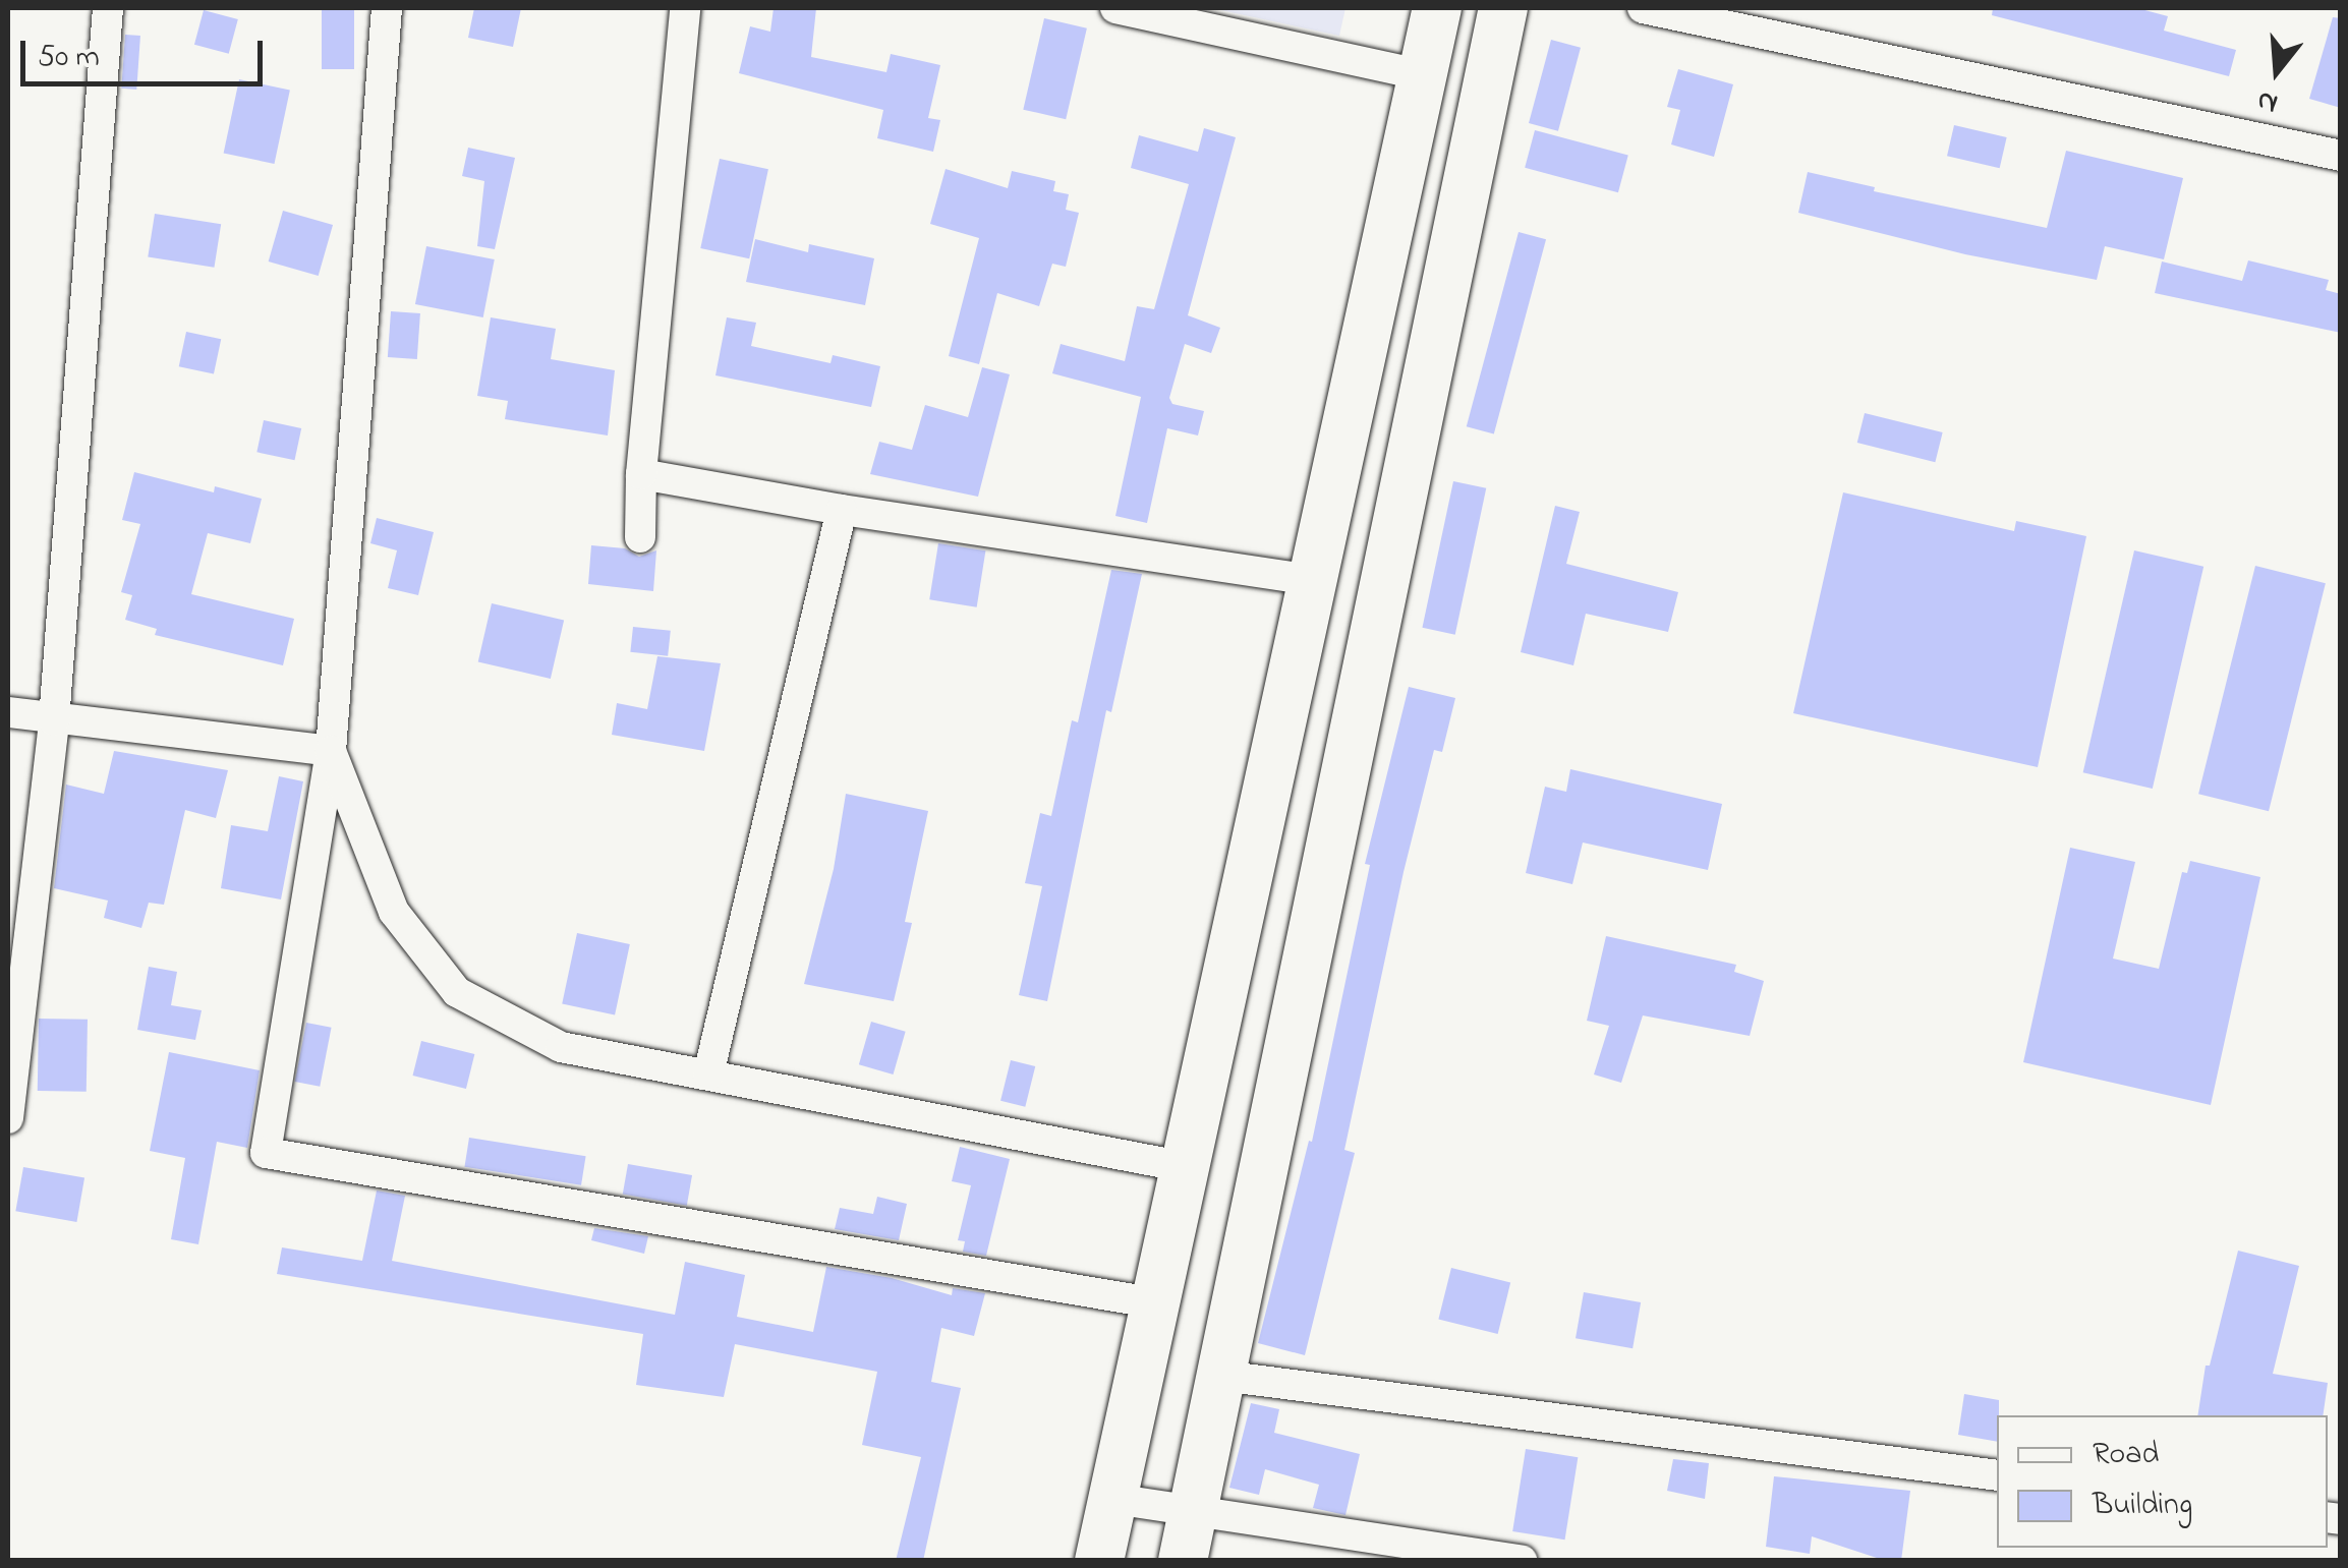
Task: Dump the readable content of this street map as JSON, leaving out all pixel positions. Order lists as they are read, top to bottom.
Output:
{
  "legend": ["Road", "Building"],
  "scale_bar": "50 m",
  "north": "bottom"
}
